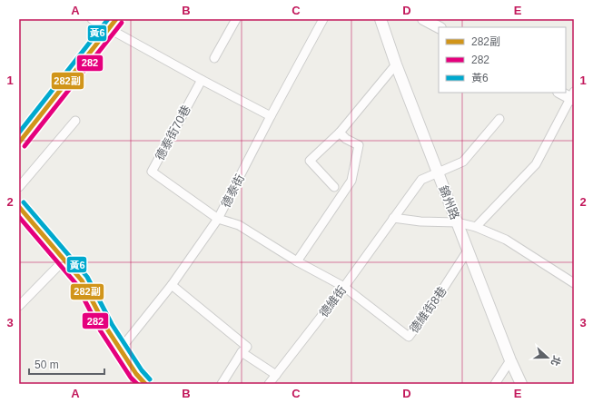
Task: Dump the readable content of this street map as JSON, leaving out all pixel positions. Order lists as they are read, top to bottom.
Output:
{
  "streets": {
    "street": [
      "德泰街70巷",
      "德泰街",
      "錦州路",
      "德維街",
      "德維街8巷"
    ]
  },
  "crossings": [
    ["德泰街70巷", "德泰街"],
    ["錦州路", "德維街"],
    ["錦州路", "德維街8巷"],
    ["德維街", "德維街8巷"]
  ],
  "lines": ["transit line 282副", "transit line 黃6", "transit line 282"],
  "legend": ["282副", "282", "黃6"],
  "scale_bar": "50 m",
  "north": "right",
  "grid": {
    "columns": [
      "A",
      "B",
      "C",
      "D",
      "E"
    ],
    "rows": ["1", "2", "3"]
  }
}
